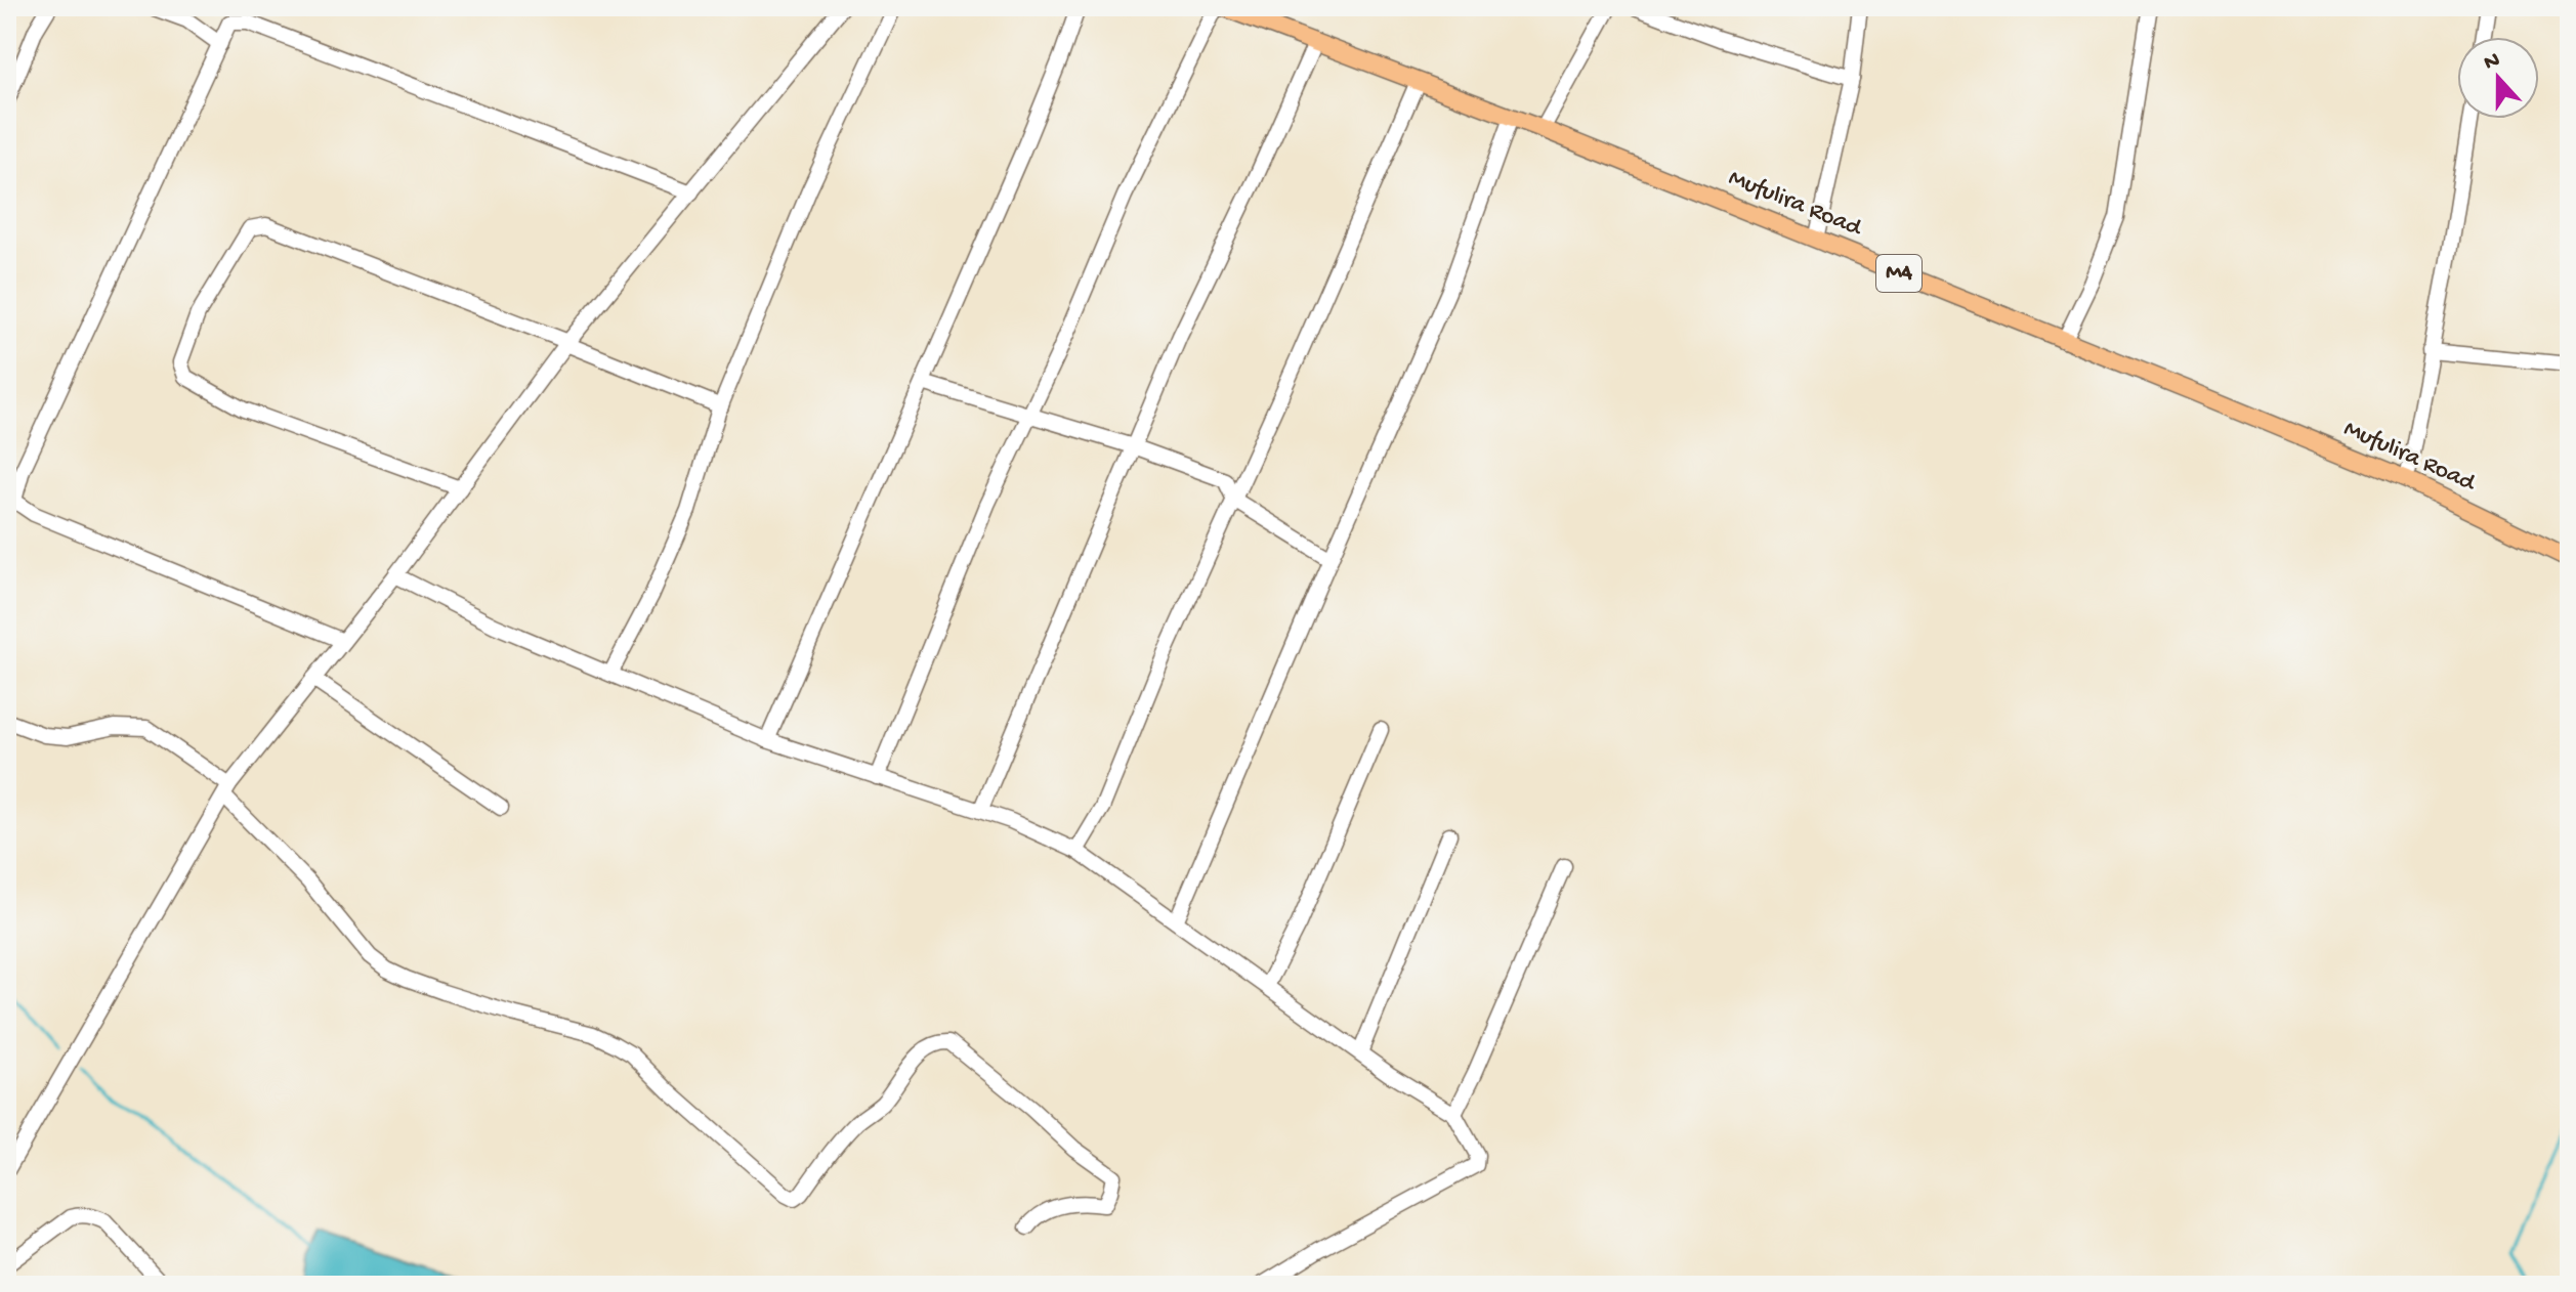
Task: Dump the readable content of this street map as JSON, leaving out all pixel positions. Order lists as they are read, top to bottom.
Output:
{
  "streets": {
    "main road": ["Mufulira Road", "M4"]
  },
  "north": "top"
}
